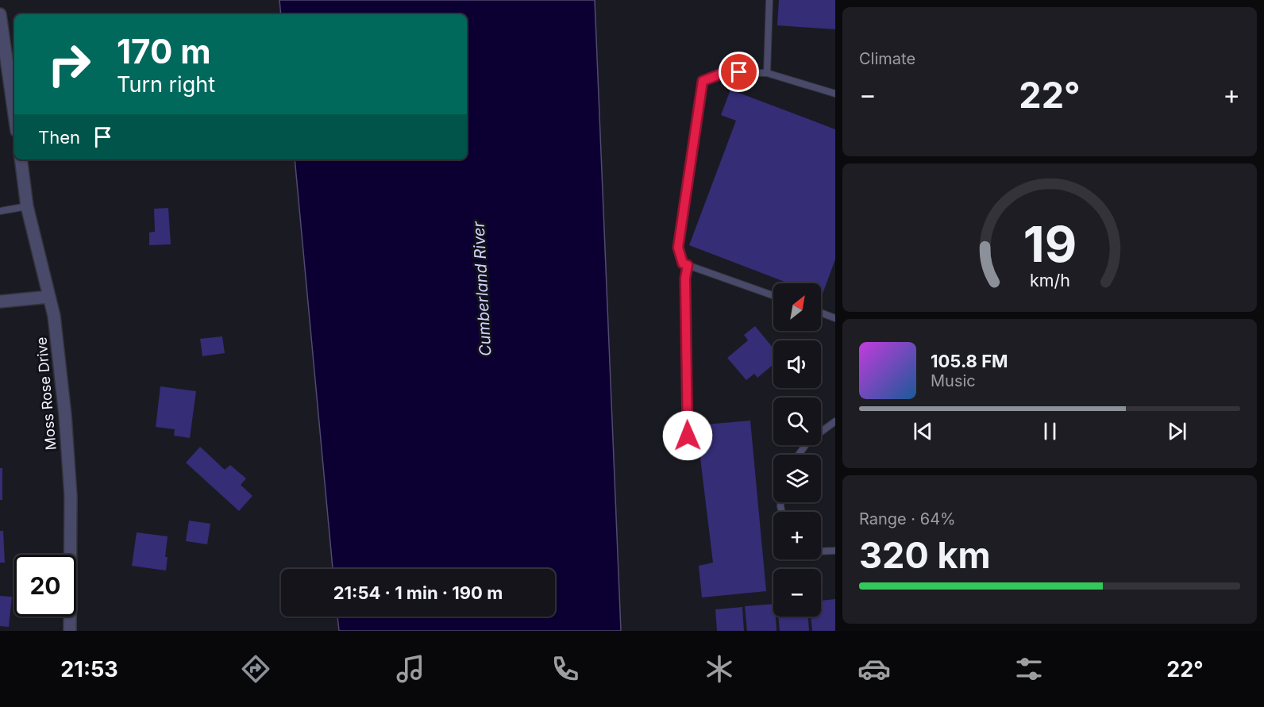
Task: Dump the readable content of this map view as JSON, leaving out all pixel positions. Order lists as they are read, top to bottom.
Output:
{
  "streets": {
    "street": ["Moss Rose Drive"]
  },
  "water": ["Cumberland River"],
  "north": "top right",
  "page": {
    "tile": [
      "Climate",
      ["Range · 64%", "320 km"]
    ],
    "turn": ["170 m", "Turn right"],
    "heat": ["−", "22°", "+"],
    "then": "Then",
    "map_buttons": ["+", "−"],
    "song": ["105.8 FM", "Music"],
    "limit": "20",
    "trip": "21:54 · 1 min · 190 m",
    "tabs": ["21:53", "22°"],
    "gauge": ["19", "km/h"]
  }
}
